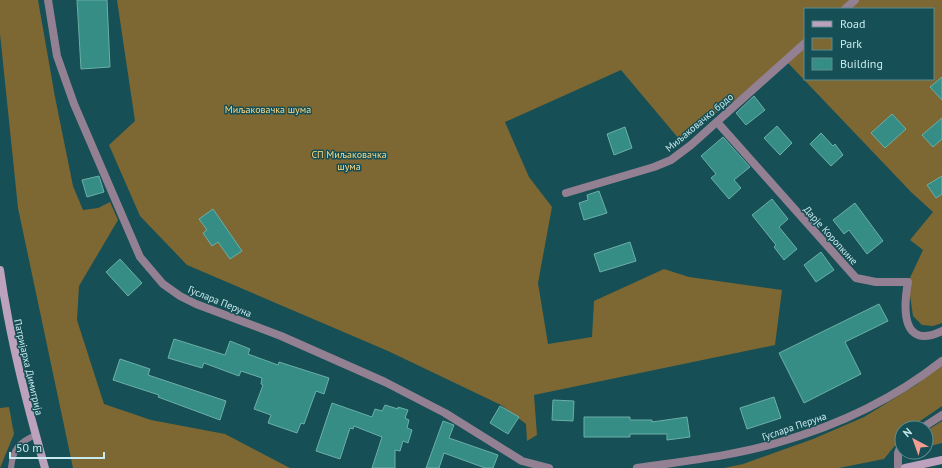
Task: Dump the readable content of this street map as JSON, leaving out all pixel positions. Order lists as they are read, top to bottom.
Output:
{
  "streets": {
    "main road": ["Патријарха Димитрија"],
    "street": ["Миљаковачко брдо", "Дарје Коропкине", "Гуслара Перуна"]
  },
  "crossings": [
    ["Миљаковачко брдо", "Дарје Коропкине"]
  ],
  "parks": ["Миљаковачка шума", "СП Миљаковачка шума"],
  "legend": ["Road", "Park", "Building"],
  "scale_bar": "50 m",
  "north": "top left"
}
